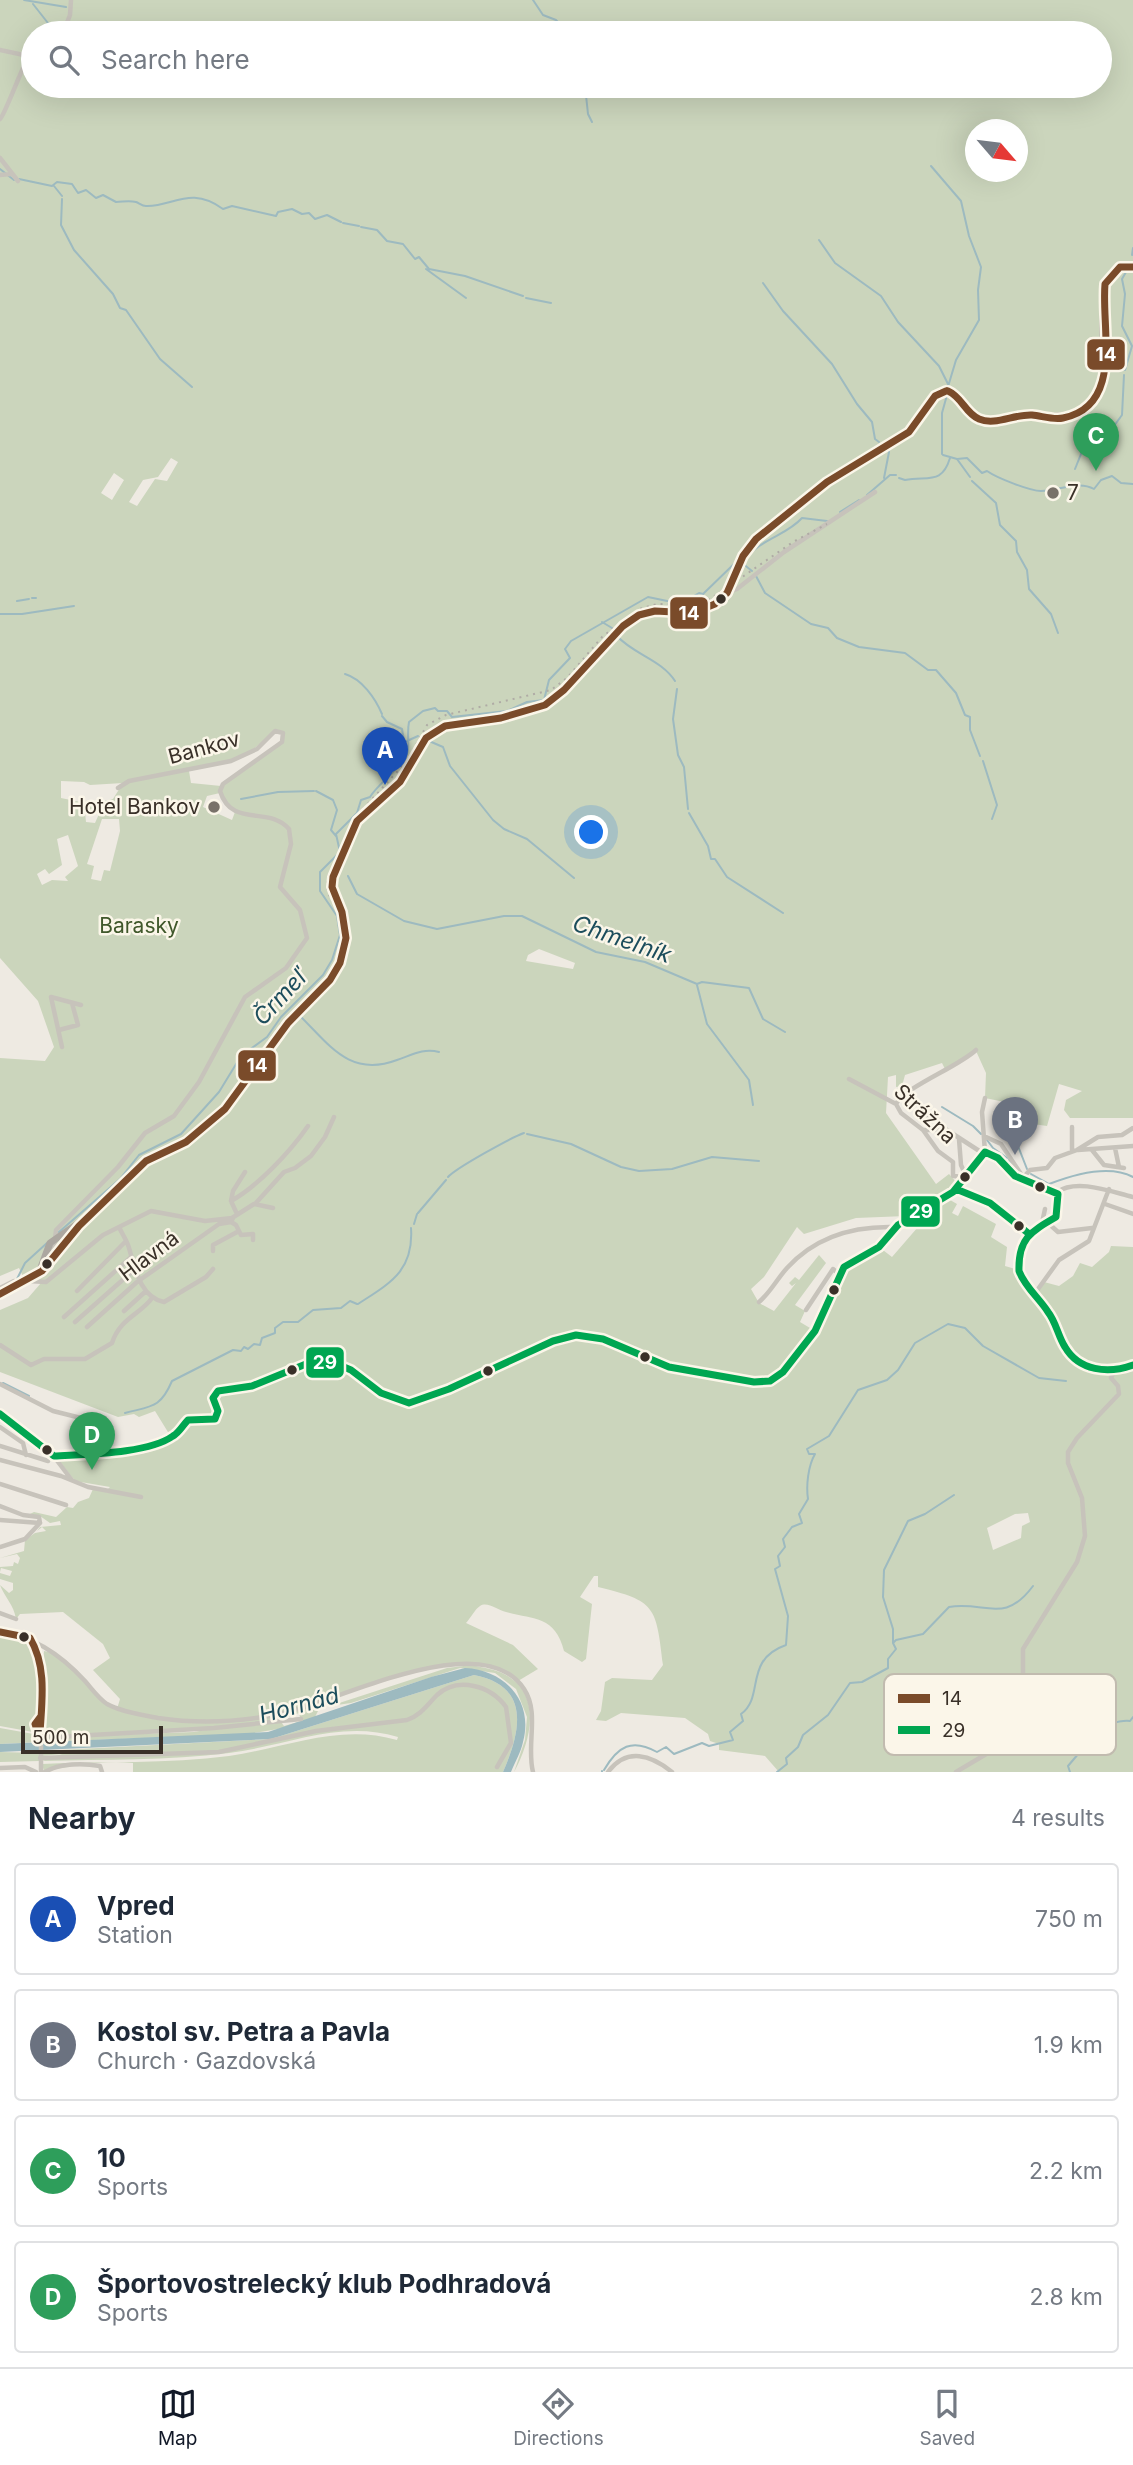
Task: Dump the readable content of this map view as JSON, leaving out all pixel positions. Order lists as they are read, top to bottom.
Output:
{
  "streets": {
    "street": ["Bankov", "Strážna", "Hlavná"]
  },
  "water": ["Chmeľník", "Črmeľ", "Hornád"],
  "parks": ["Barasky"],
  "places": ["7", "Hotel Bankov"],
  "lines": ["transit line 14", "transit line 29"],
  "legend": ["14", "29"],
  "scale_bar": "500 m",
  "north": "bottom right",
  "page": {
    "search": "Search here",
    "pins": [
      "C",
      "A",
      "B",
      "D"
    ],
    "scale": "500 m",
    "heading": ["Nearby", "4 results"],
    "list": [
      {
        "mark": "A",
        "name": "Vpred",
        "note": "Station",
        "value": "750 m"
      },
      {
        "mark": "B",
        "name": "Kostol sv. Petra a Pavla",
        "note": "Church · Gazdovská",
        "value": "1.9 km"
      },
      {
        "mark": "C",
        "name": "10",
        "note": "Sports",
        "value": "2.2 km"
      },
      {
        "mark": "D",
        "name": "Športovostrelecký klub Podhradová",
        "note": "Sports",
        "value": "2.8 km"
      }
    ],
    "nav": ["Map", "Directions", "Saved"]
  }
}
